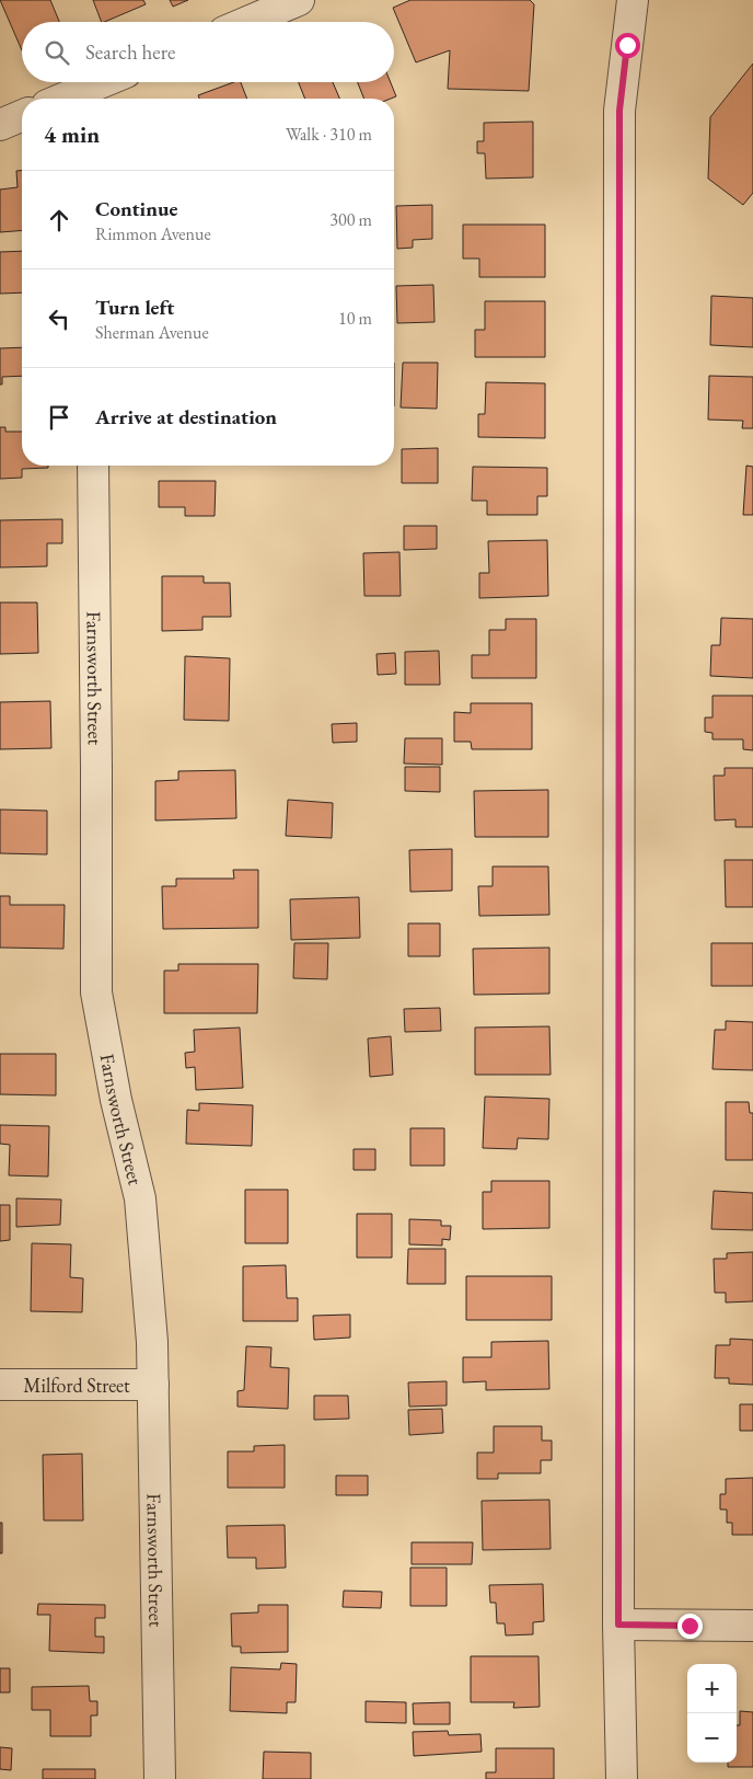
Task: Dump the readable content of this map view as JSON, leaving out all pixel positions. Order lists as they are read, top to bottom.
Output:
{
  "streets": {
    "street": ["Farnsworth Street", "Milford Street"]
  },
  "crossings": [
    ["Farnsworth Street", "Milford Street"]
  ],
  "page": {
    "search": "Search here",
    "heading": ["4 min", "Walk · 310 m"],
    "list": [
      ["Continue", "Rimmon Avenue", "300 m"],
      ["Turn left", "Sherman Avenue", "10 m"],
      "Arrive at destination"
    ],
    "map_buttons": ["+", "−"]
  }
}
